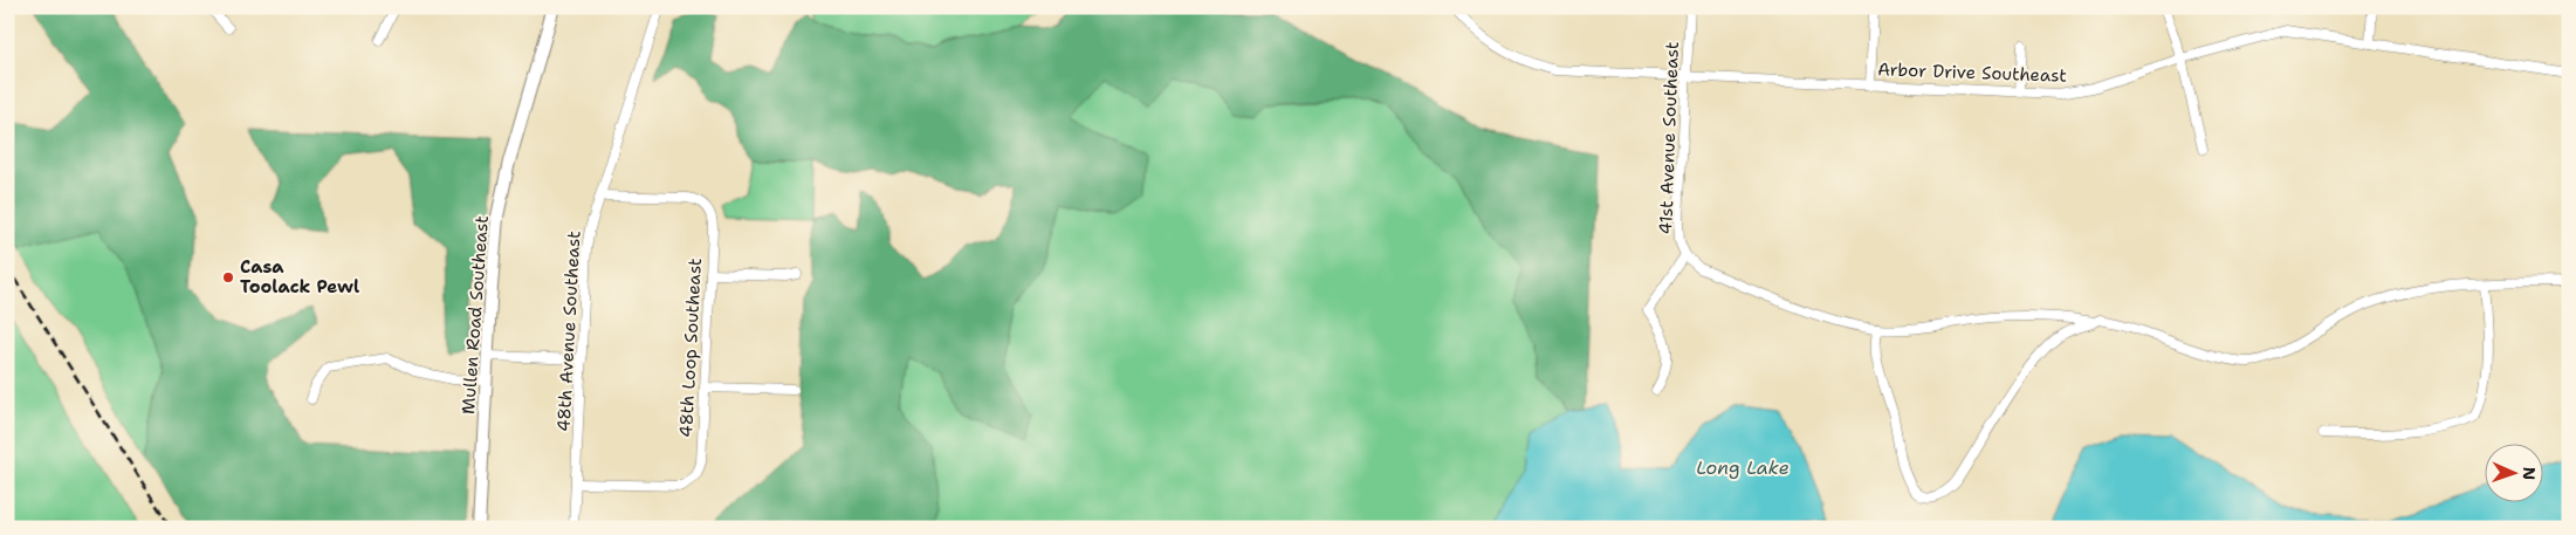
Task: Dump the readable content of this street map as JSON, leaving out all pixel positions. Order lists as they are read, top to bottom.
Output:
{
  "streets": {
    "street": [
      "Arbor Drive Southeast",
      "41st Avenue Southeast",
      "Mullen Road Southeast",
      "48th Avenue Southeast",
      "48th Loop Southeast"
    ]
  },
  "crossings": [
    ["Arbor Drive Southeast", "41st Avenue Southeast"],
    ["48th Avenue Southeast", "48th Loop Southeast"]
  ],
  "water": ["Long Lake"],
  "places": ["Casa Toolack Pewl"],
  "north": "right"
}
